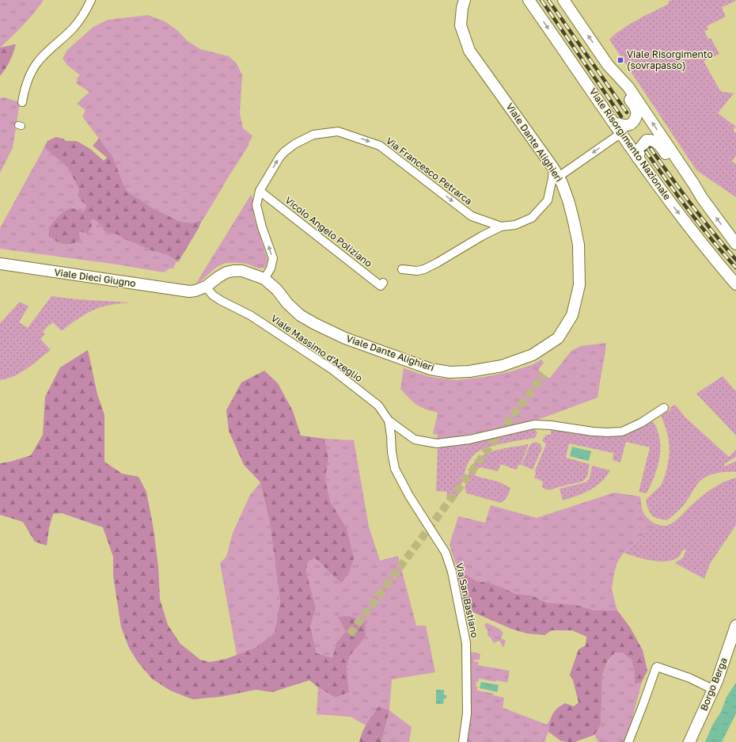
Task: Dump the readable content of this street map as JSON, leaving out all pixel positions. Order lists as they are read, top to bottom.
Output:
{
  "streets": {
    "main road": [
      "Viale Dante Alighieri",
      "Viale Risorgimento Nazionale",
      "Viale Dieci Giugno",
      "Borgo Berga"
    ],
    "street": [
      "Via Francesco Petrarca",
      "Vicolo Angelo Poliziano",
      "Viale Massimo d'Azeglio",
      "Via San Bastiano"
    ]
  },
  "crossings": [
    ["Viale Dante Alighieri", "Via Francesco Petrarca"],
    ["Viale Dante Alighieri", "Viale Dieci Giugno"],
    ["Viale Dante Alighieri", "Viale Massimo d'Azeglio"],
    ["Via Francesco Petrarca", "Vicolo Angelo Poliziano"],
    ["Viale Massimo d'Azeglio", "Via San Bastiano"]
  ],
  "places": {
    "transit": ["Viale Risorgimento (sovrapasso)"]
  }
}
